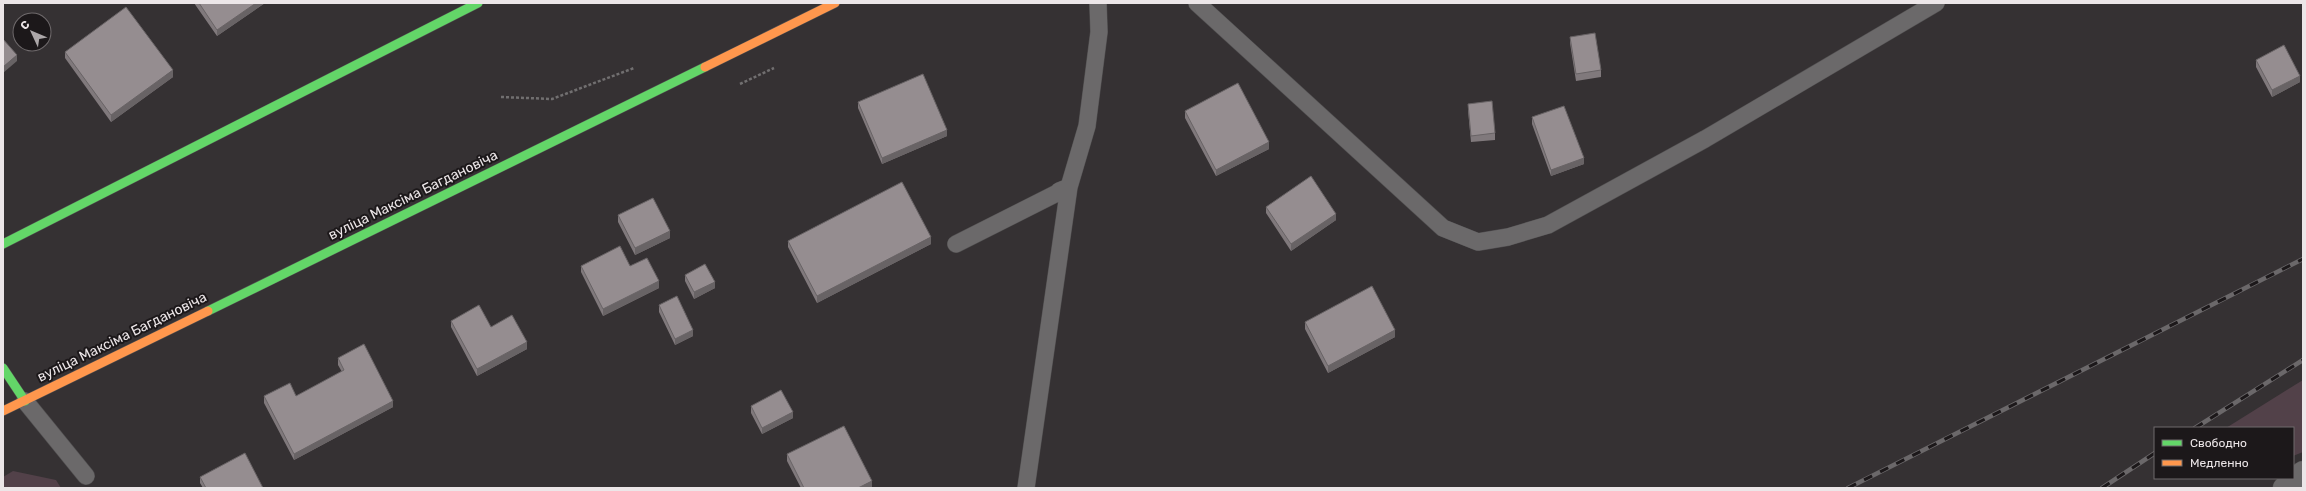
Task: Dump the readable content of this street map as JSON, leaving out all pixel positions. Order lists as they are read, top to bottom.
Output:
{
  "streets": {
    "main road": ["вуліца Максіма Багдановіча"]
  },
  "legend": ["Свободно", "Медленно"],
  "north": "top left"
}
